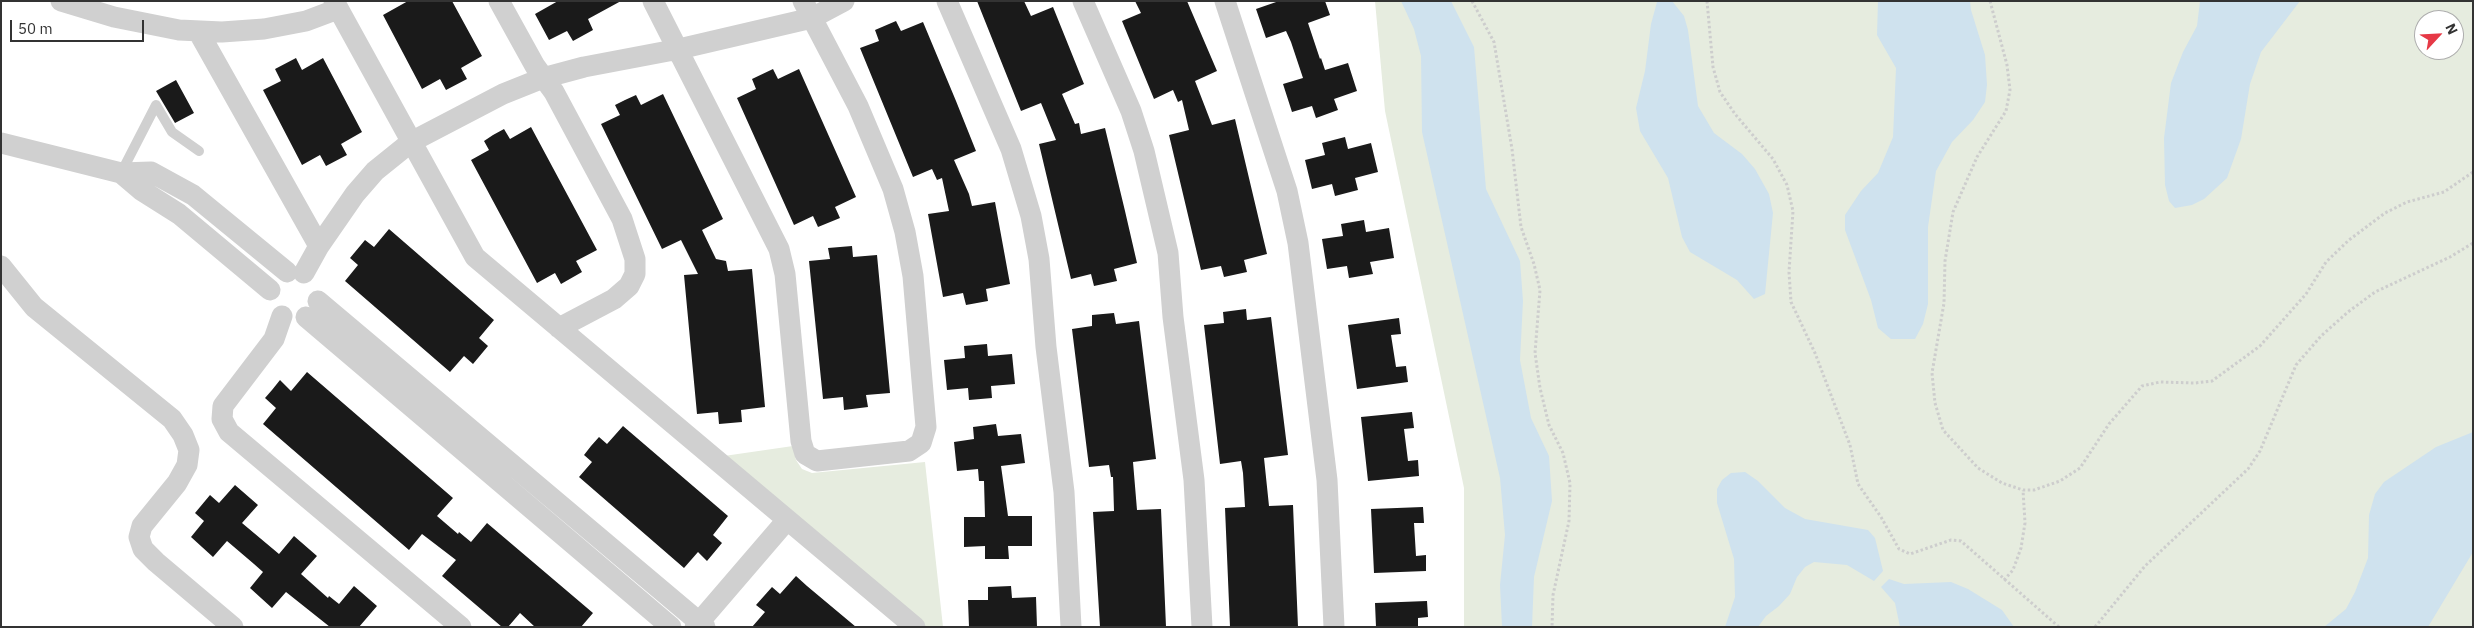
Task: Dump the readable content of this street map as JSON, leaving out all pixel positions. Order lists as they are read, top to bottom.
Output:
{
  "scale_bar": "50 m",
  "north": "top right"
}
